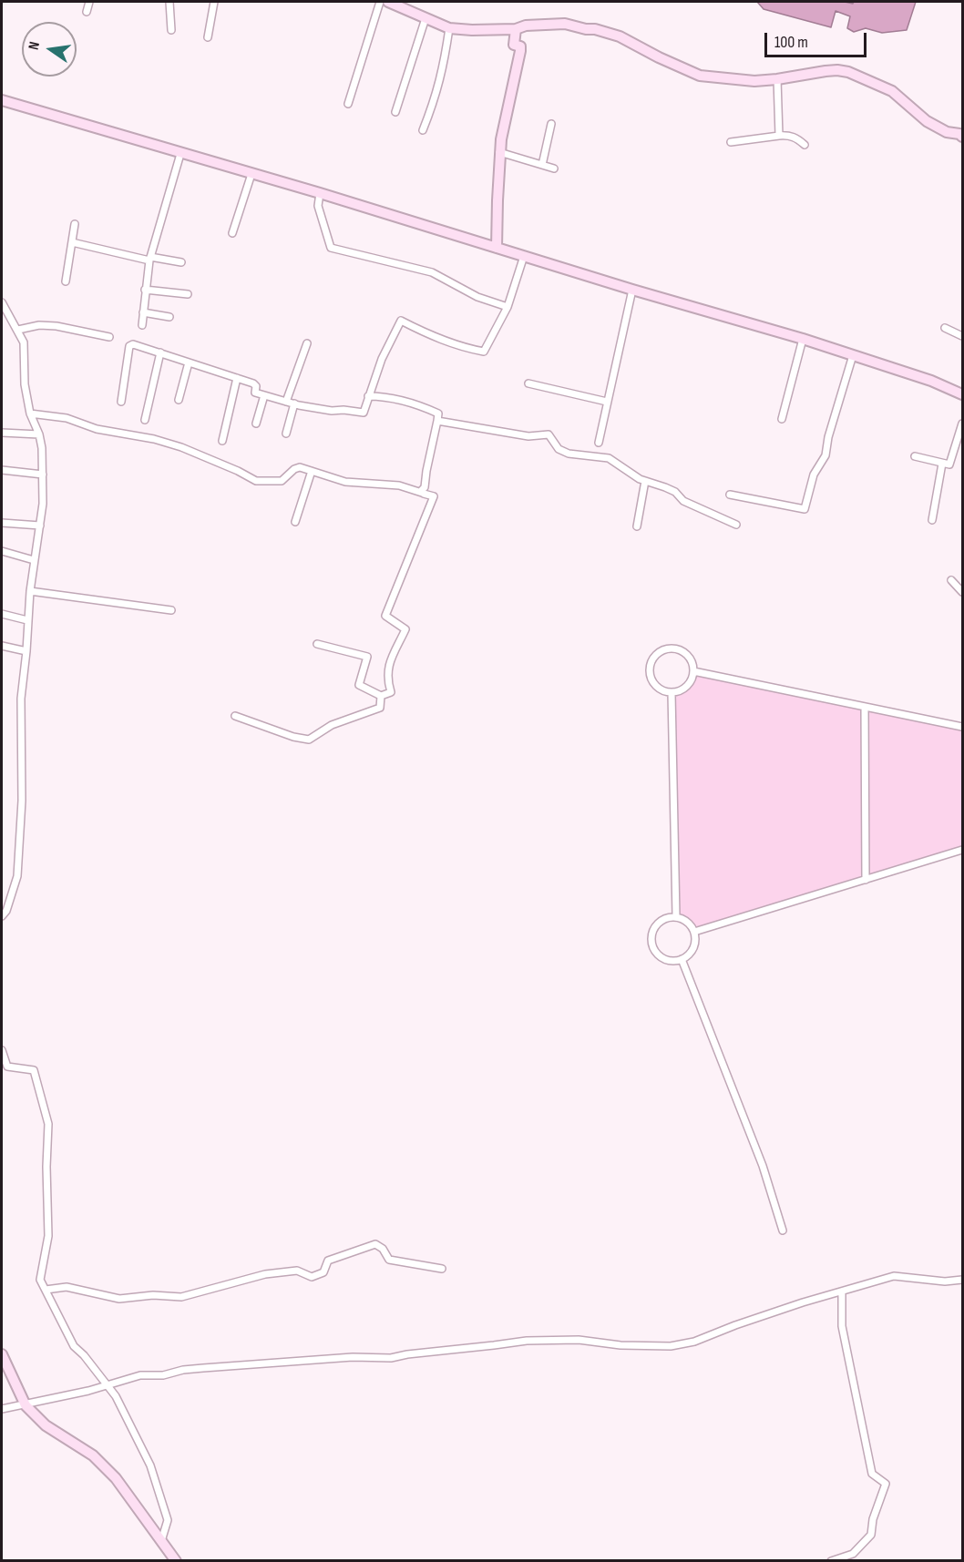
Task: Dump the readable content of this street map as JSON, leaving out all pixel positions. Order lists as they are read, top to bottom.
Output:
{
  "scale_bar": "100 m",
  "north": "left"
}
